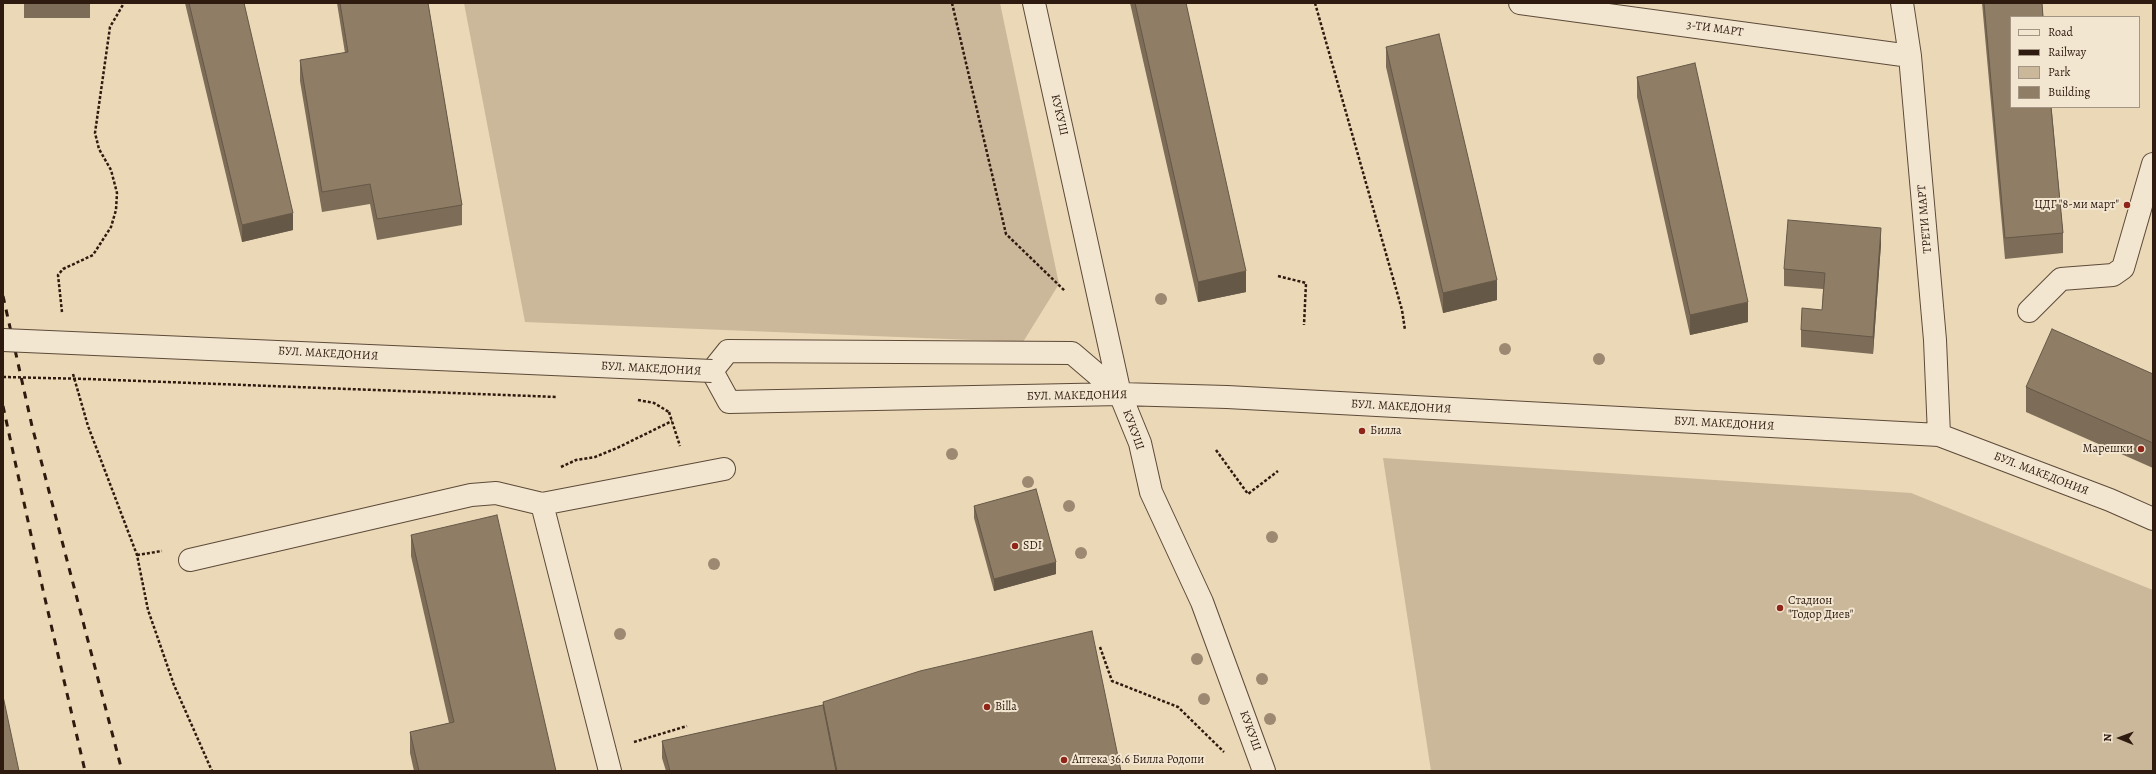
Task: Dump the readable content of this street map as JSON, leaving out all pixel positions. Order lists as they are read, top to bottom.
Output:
{
  "streets": {
    "street": [
      "3-ТИ МАРТ",
      "КУКУШ",
      "ТРЕТИ МАРТ",
      "БУЛ. МАКЕДОНИЯ"
    ]
  },
  "crossings": [
    ["3-ТИ МАРТ", "ТРЕТИ МАРТ"],
    ["КУКУШ", "БУЛ. МАКЕДОНИЯ"],
    ["ТРЕТИ МАРТ", "БУЛ. МАКЕДОНИЯ"]
  ],
  "places": [
    "ЦДГ \"8-ми март\"",
    "Билла",
    "Марешки",
    "SDI",
    "Стадион \"Тодор Диев\"",
    "Billa",
    "Аптека 36.6 Билла Родопи"
  ],
  "legend": [
    "Road",
    "Railway",
    "Park",
    "Building"
  ],
  "north": "left"
}
